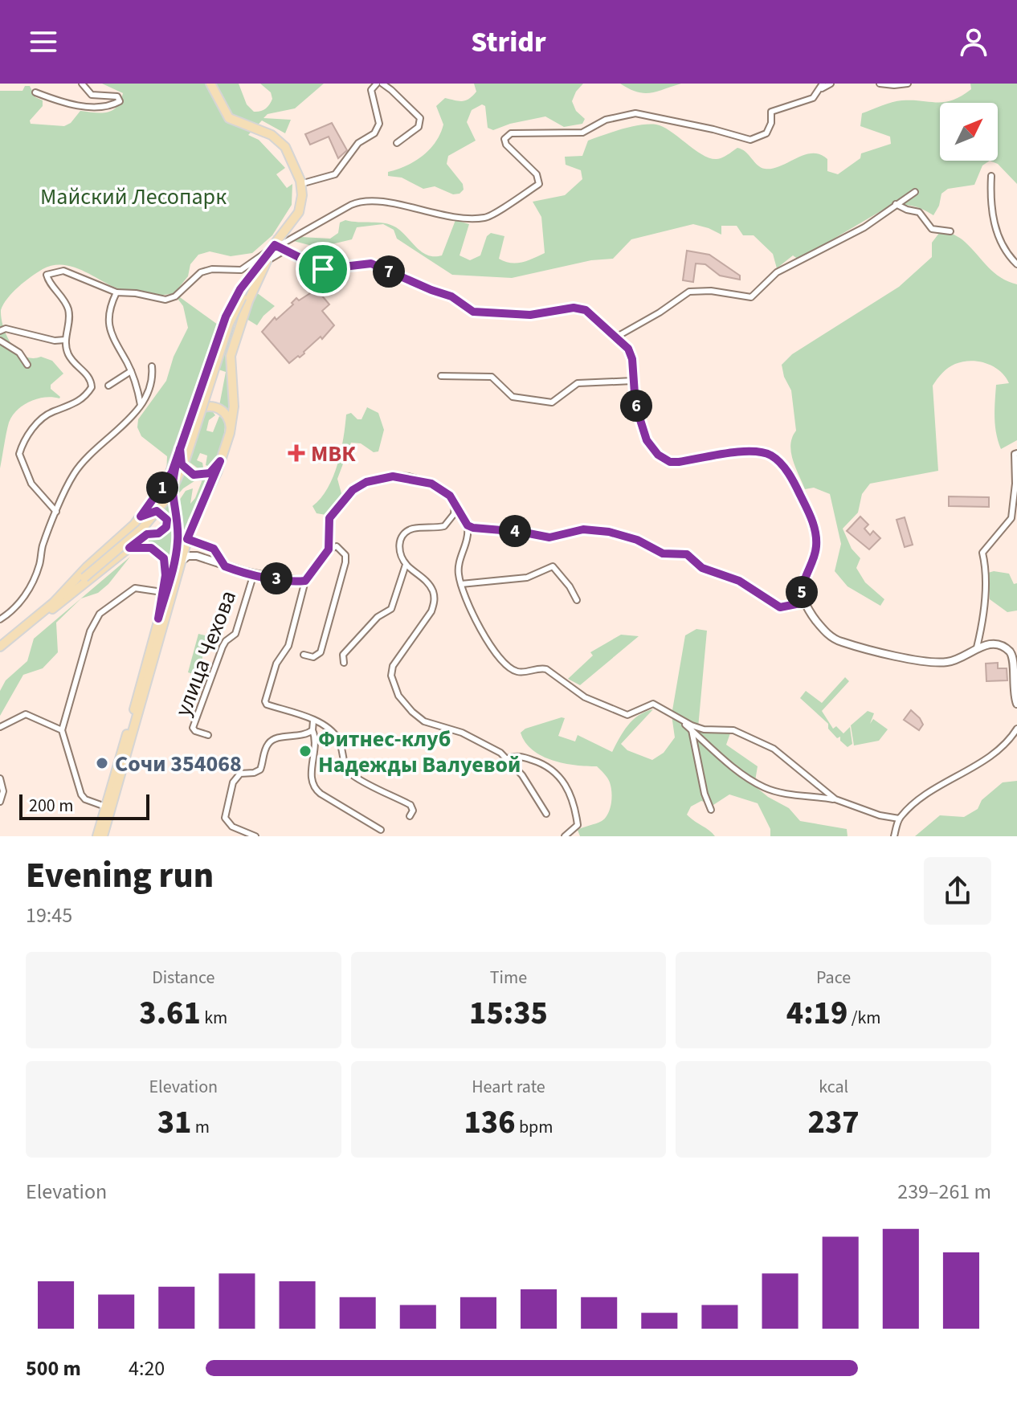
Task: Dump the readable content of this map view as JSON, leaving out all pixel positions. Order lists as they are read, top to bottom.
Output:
{
  "streets": {
    "street": ["улица Чехова"]
  },
  "parks": ["Майский Лесопарк"],
  "places": {
    "health": ["МВК"],
    "other": ["Фитнес-клуб Надежды Валуевой", "Сочи 354068"]
  },
  "scale_bar": "200 m",
  "north": "top right",
  "page": {
    "header": "Stridr",
    "pins": [
      "7",
      "6",
      "1",
      "4",
      "3",
      "5"
    ],
    "scale": "200 m",
    "heading": ["Evening run", "19:45"],
    "stats": [
      ["Distance", "3.61 km"],
      ["Time", "15:35"],
      ["Pace", "4:19 /km"],
      ["Elevation", "31 m"],
      ["Heart rate", "136 bpm"],
      ["kcal", "237"]
    ],
    "chart": ["Elevation", "239–261 m"],
    "list": [
      {
        "name": "500 m",
        "note": "4:20"
      }
    ]
  }
}
